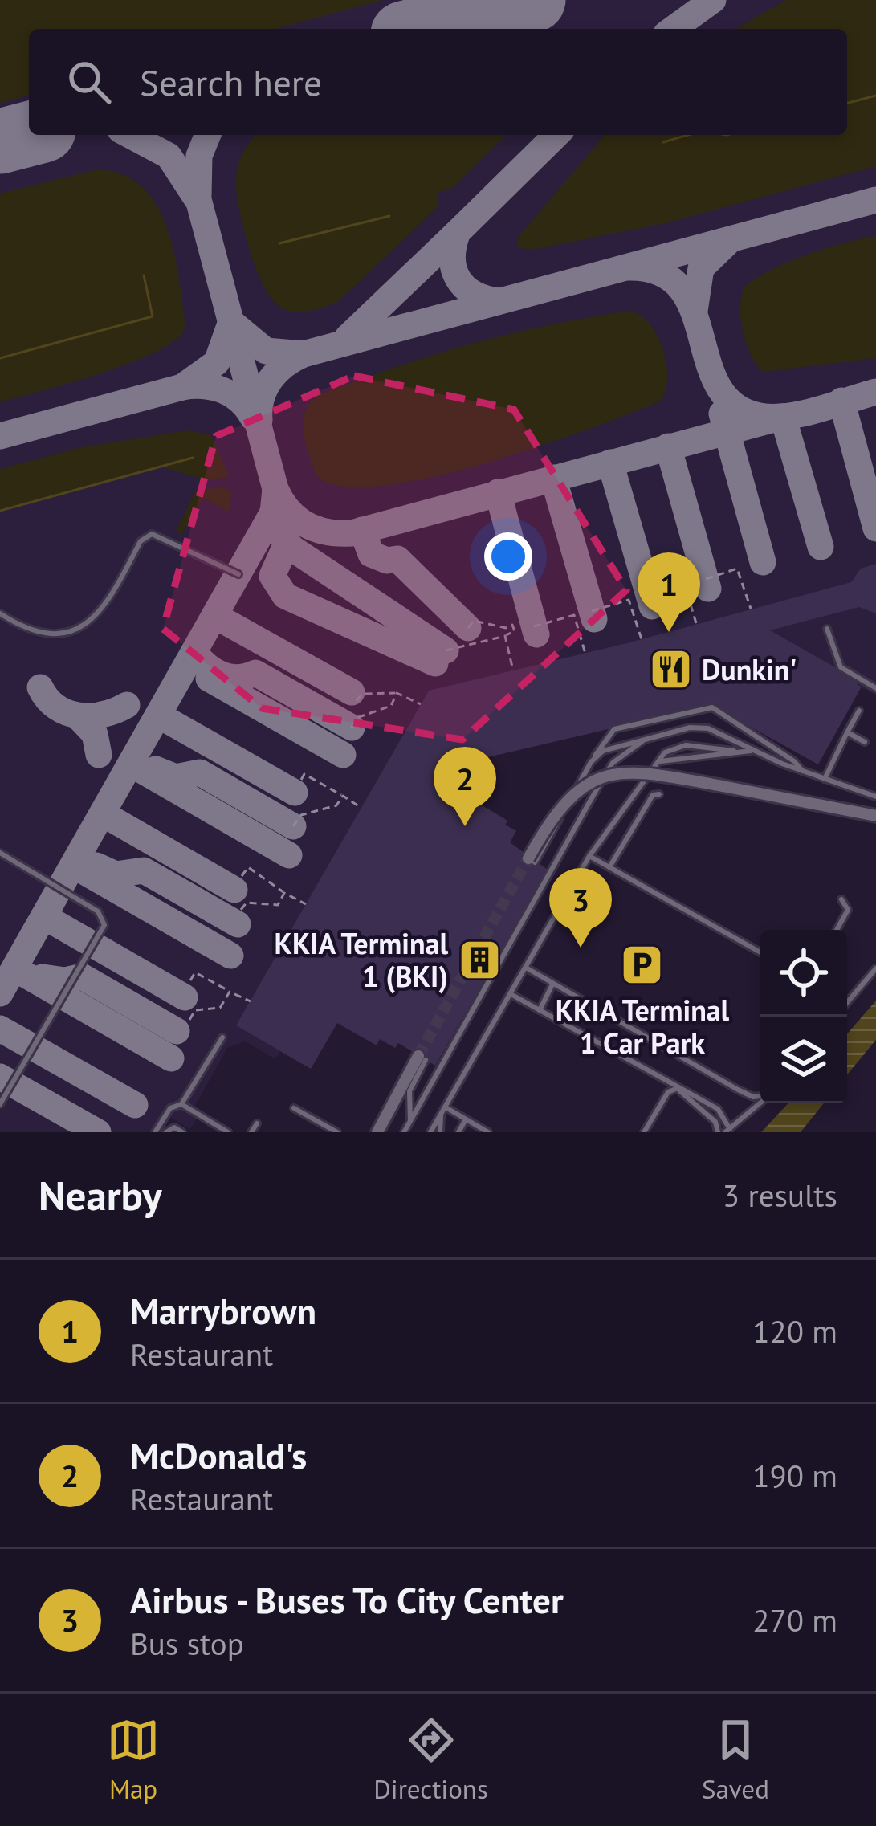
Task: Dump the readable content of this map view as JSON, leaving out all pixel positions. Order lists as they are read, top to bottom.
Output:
{
  "places": {
    "restaurant": ["Dunkin'"],
    "building": ["KKIA Terminal 1 (BKI)"],
    "parking": ["KKIA Terminal 1 Car Park"]
  },
  "page": {
    "search": "Search here",
    "pins": ["1", "2", "3"],
    "heading": ["Nearby", "3 results"],
    "list": [
      {
        "mark": "1",
        "name": "Marrybrown",
        "note": "Restaurant",
        "value": "120 m"
      },
      {
        "mark": "2",
        "name": "McDonald's",
        "note": "Restaurant",
        "value": "190 m"
      },
      {
        "mark": "3",
        "name": "Airbus - Buses To City Center",
        "note": "Bus stop",
        "value": "270 m"
      }
    ],
    "nav": ["Map", "Directions", "Saved"]
  }
}
